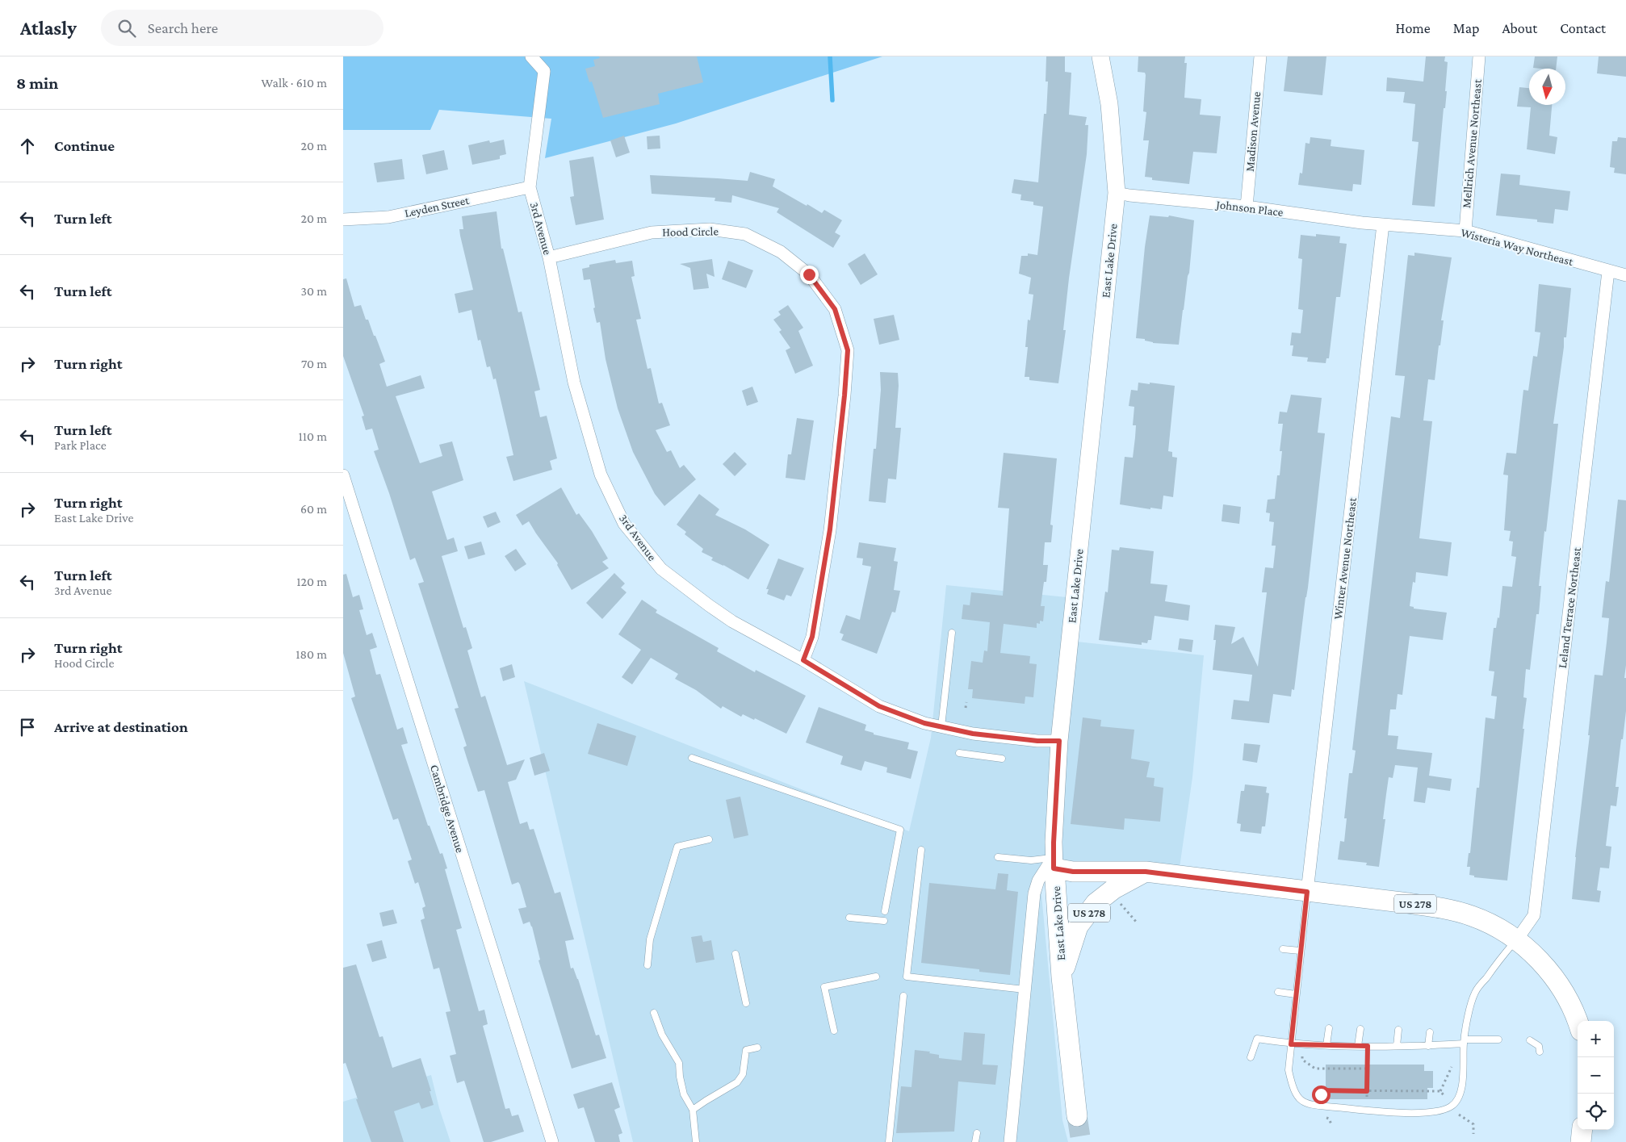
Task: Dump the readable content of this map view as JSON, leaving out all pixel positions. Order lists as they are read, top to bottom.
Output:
{
  "streets": {
    "main road": ["East Lake Drive", "US 278"],
    "street": [
      "Madison Avenue",
      "Mellrich Avenue Northeast",
      "Leyden Street",
      "Johnson Place",
      "3rd Avenue",
      "Hood Circle",
      "Wisteria Way Northeast",
      "Winter Avenue Northeast",
      "Leland Terrace Northeast",
      "Cambridge Avenue"
    ]
  },
  "crossings": [
    ["Madison Avenue", "Johnson Place"],
    ["Mellrich Avenue Northeast", "Wisteria Way Northeast"],
    ["Leyden Street", "3rd Avenue"],
    ["Johnson Place", "Wisteria Way Northeast"],
    ["Johnson Place", "East Lake Drive"],
    ["Johnson Place", "Winter Avenue Northeast"],
    ["3rd Avenue", "Hood Circle"],
    ["3rd Avenue", "East Lake Drive"],
    ["Wisteria Way Northeast", "Winter Avenue Northeast"],
    ["Wisteria Way Northeast", "Leland Terrace Northeast"],
    ["East Lake Drive", "US 278"],
    ["Winter Avenue Northeast", "US 278"],
    ["Leland Terrace Northeast", "US 278"]
  ],
  "north": "bottom",
  "page": {
    "header": "Atlasly",
    "search": "Search here",
    "nav": [
      "Home",
      "Map",
      "About",
      "Contact"
    ],
    "heading": ["8 min", "Walk · 610 m"],
    "list": [
      ["Continue", "20 m"],
      ["Turn left", "20 m"],
      ["Turn left", "30 m"],
      ["Turn right", "70 m"],
      ["Turn left", "Park Place", "110 m"],
      ["Turn right", "East Lake Drive", "60 m"],
      ["Turn left", "3rd Avenue", "120 m"],
      ["Turn right", "Hood Circle", "180 m"],
      "Arrive at destination"
    ],
    "map_buttons": ["+", "−"]
  }
}
